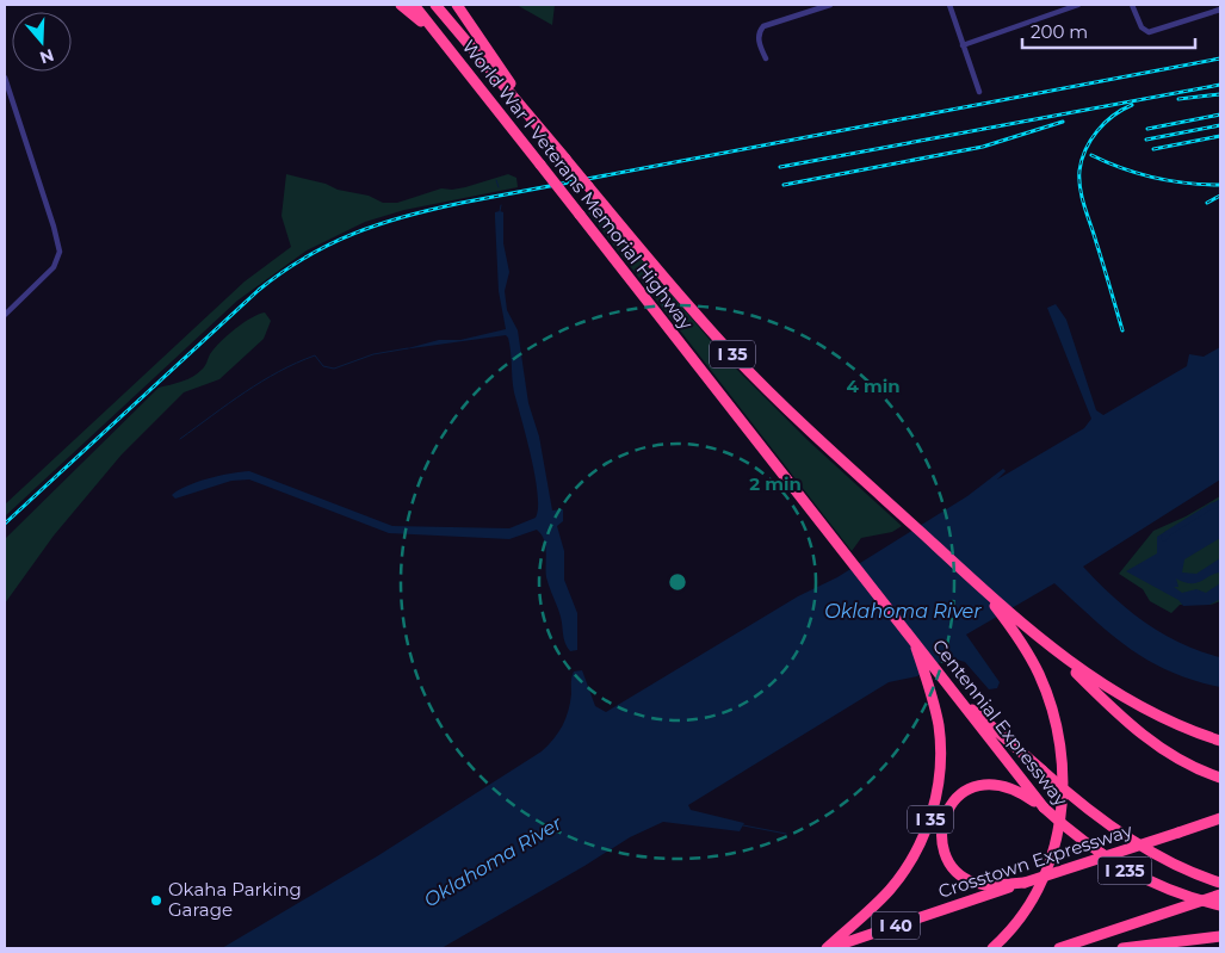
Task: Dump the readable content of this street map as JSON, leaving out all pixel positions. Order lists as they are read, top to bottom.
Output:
{
  "streets": {
    "highway": [
      "World War I Veterans Memorial Highway",
      "I 35",
      "Centennial Expressway",
      "Crosstown Expressway",
      "I 235",
      "I 40"
    ]
  },
  "crossings": [
    ["World War I Veterans Memorial Highway", "I 35"],
    ["World War I Veterans Memorial Highway", "Centennial Expressway"],
    ["I 35", "Centennial Expressway"],
    ["I 35", "Crosstown Expressway"]
  ],
  "water": ["Oklahoma River"],
  "places": ["Okaha Parking Garage"],
  "scale_bar": "200 m",
  "north": "bottom",
  "rings": ["4 min", "2 min"]
}
